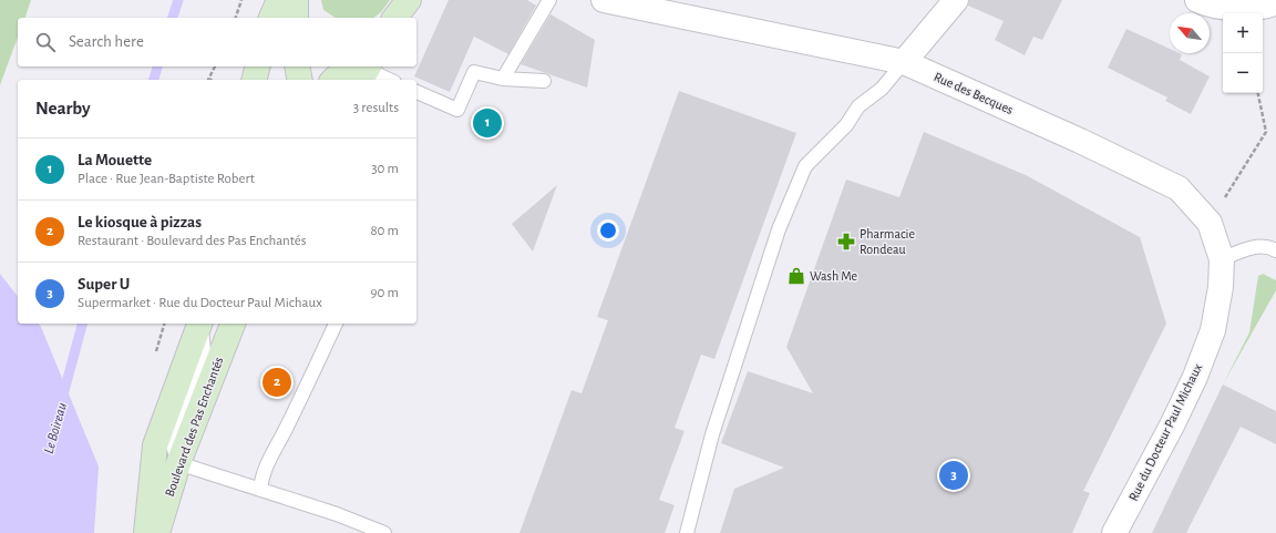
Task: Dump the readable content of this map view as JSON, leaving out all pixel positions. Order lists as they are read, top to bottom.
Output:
{
  "streets": {
    "main road": ["Boulevard des Pas Enchantés"],
    "street": ["Rue des Becques", "Rue du Docteur Paul Michaux"]
  },
  "crossings": [
    ["Rue des Becques", "Rue du Docteur Paul Michaux"]
  ],
  "water": ["Le Boireau"],
  "places": {
    "pharmacy": ["Pharmacie Rondeau"],
    "shop": ["Wash Me"]
  },
  "north": "top left",
  "page": {
    "map_buttons": ["+", "−"],
    "search": "Search here",
    "heading": ["Nearby", "3 results"],
    "pins": ["1", "2", "3"],
    "list": [
      {
        "mark": "1",
        "name": "La Mouette",
        "note": "Place · Rue Jean-Baptiste Robert",
        "value": "30 m"
      },
      {
        "mark": "2",
        "name": "Le kiosque à pizzas",
        "note": "Restaurant · Boulevard des Pas Enchantés",
        "value": "80 m"
      },
      {
        "mark": "3",
        "name": "Super U",
        "note": "Supermarket · Rue du Docteur Paul Michaux",
        "value": "90 m"
      }
    ]
  }
}
